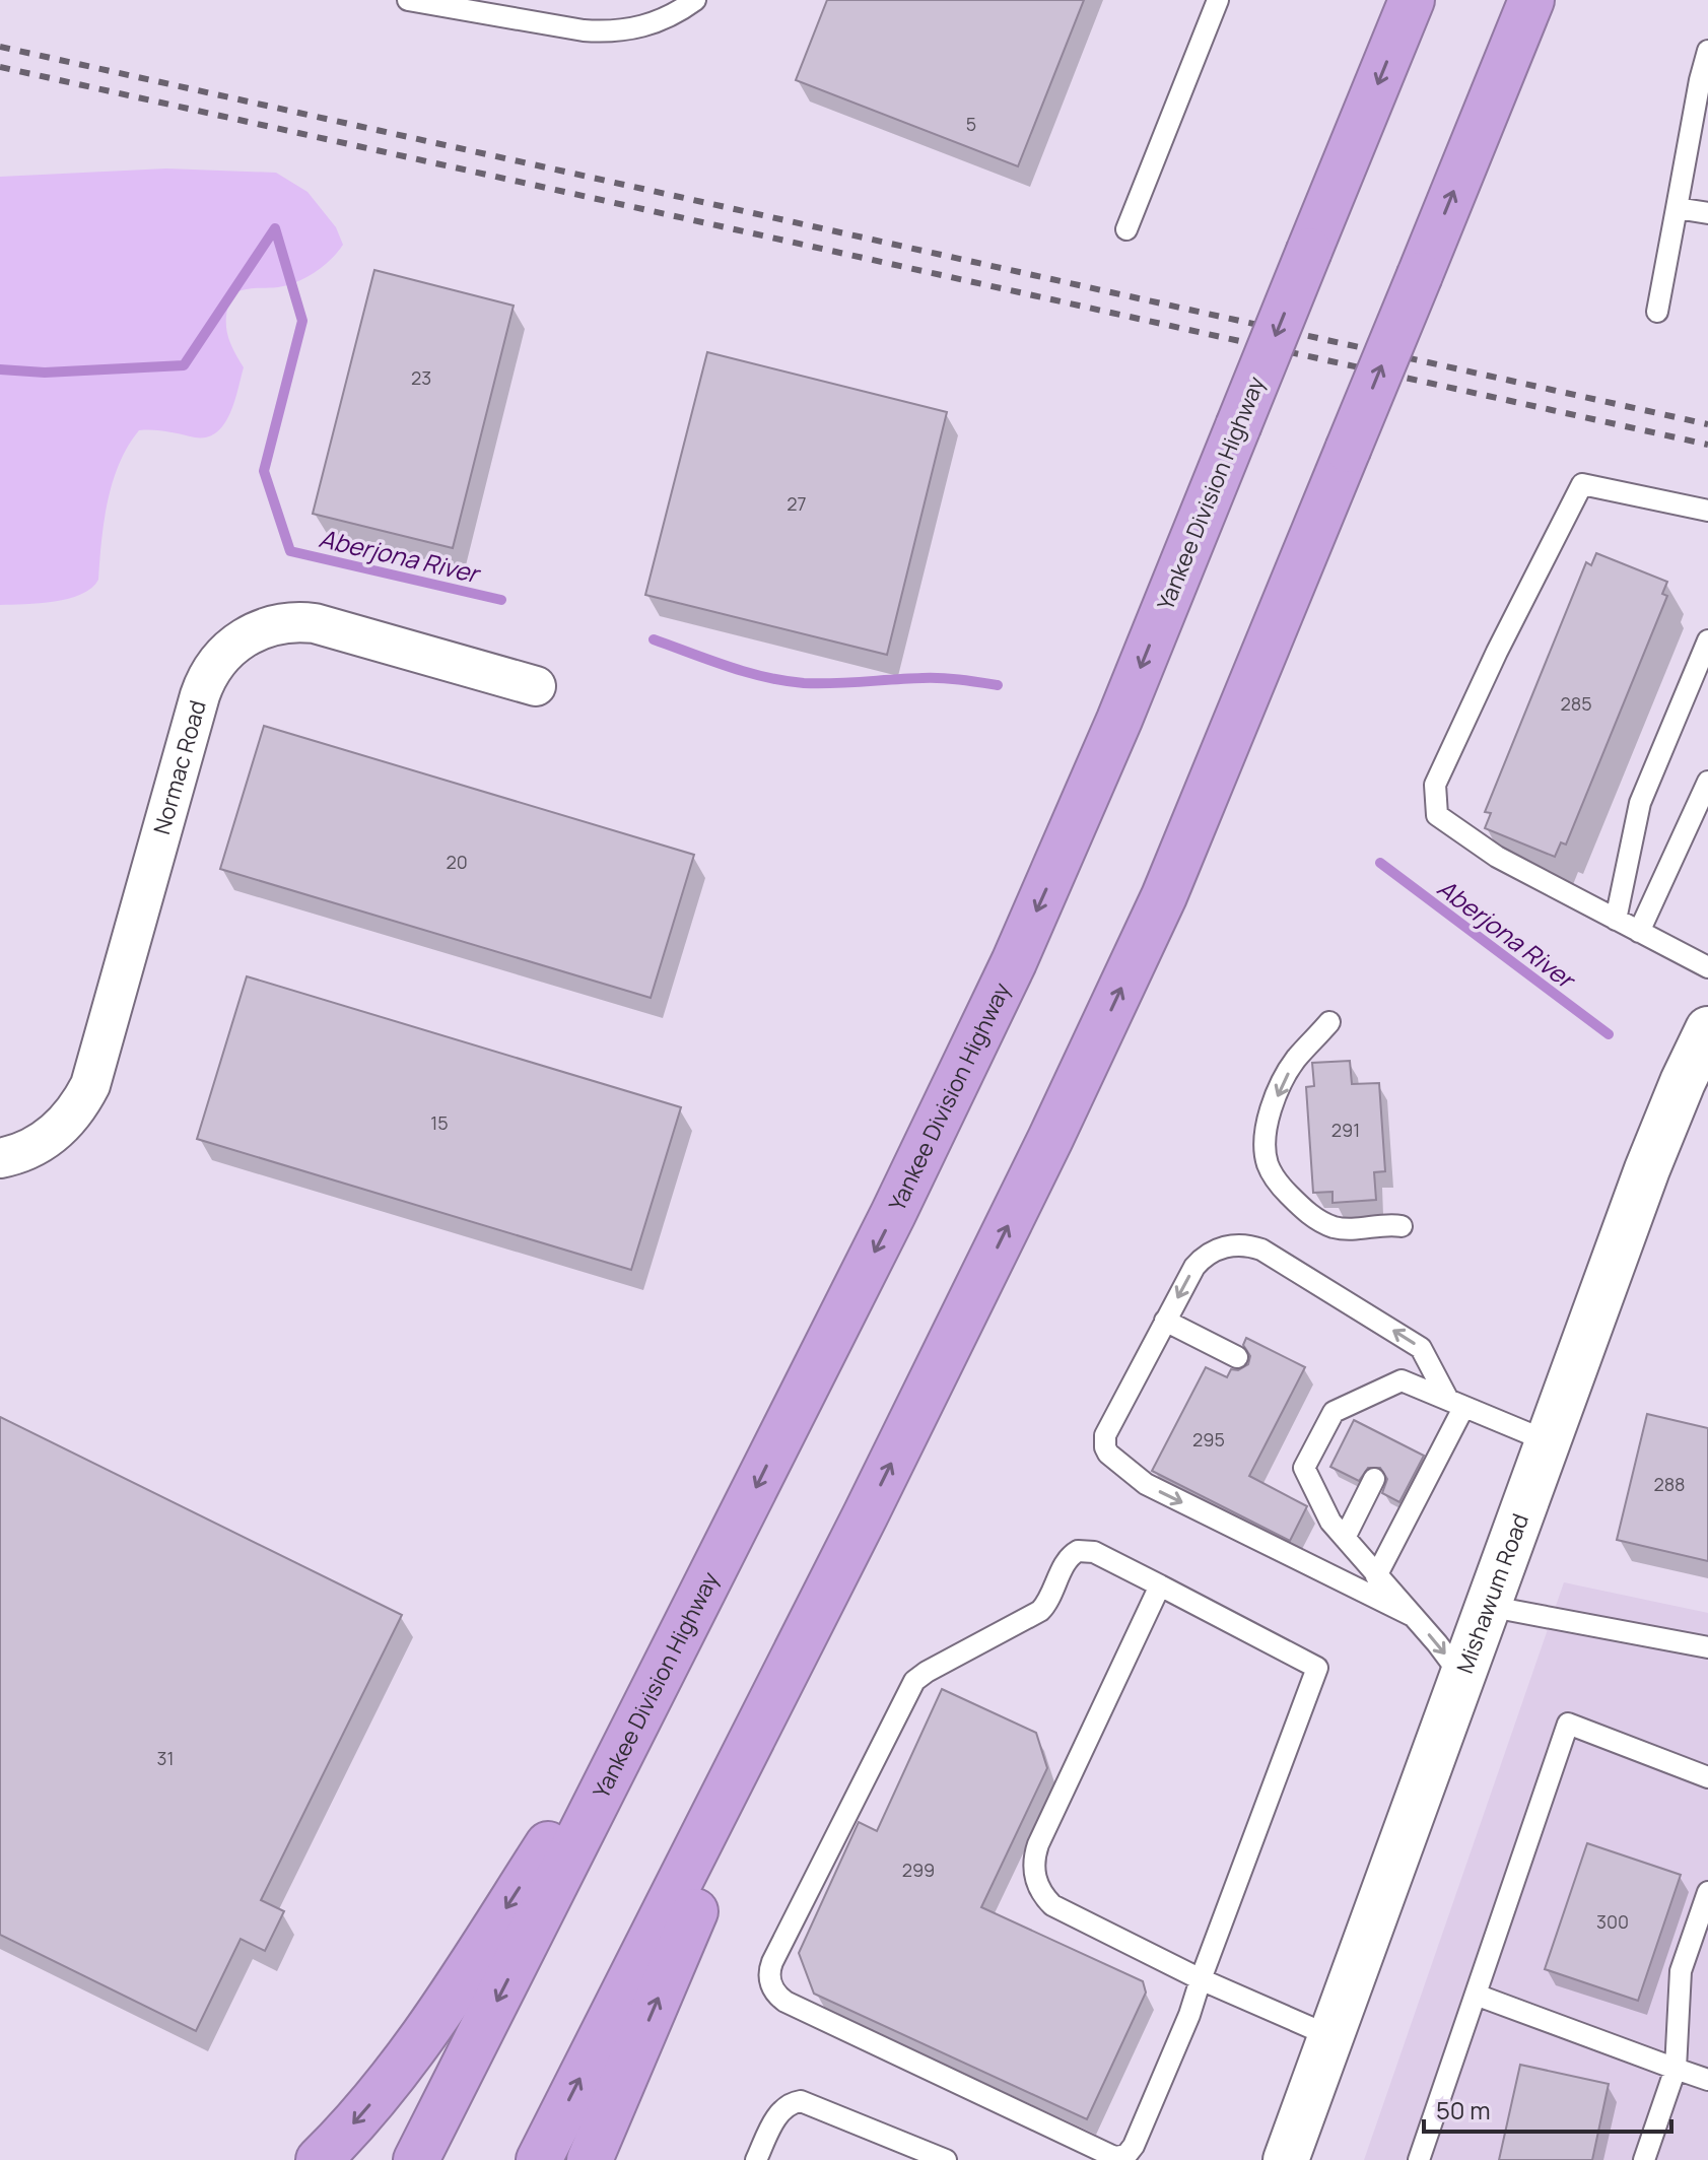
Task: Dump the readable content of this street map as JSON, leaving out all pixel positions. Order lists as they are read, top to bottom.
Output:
{
  "streets": {
    "highway": ["Yankee Division Highway"],
    "main road": ["Mishawum Road"],
    "street": ["Normac Road"]
  },
  "water": ["Aberjona River"],
  "house_numbers": [
    "5",
    "23",
    "27",
    "285",
    "20",
    "15",
    "291",
    "295",
    "288",
    "31",
    "299",
    "300"
  ],
  "scale_bar": "50 m"
}
